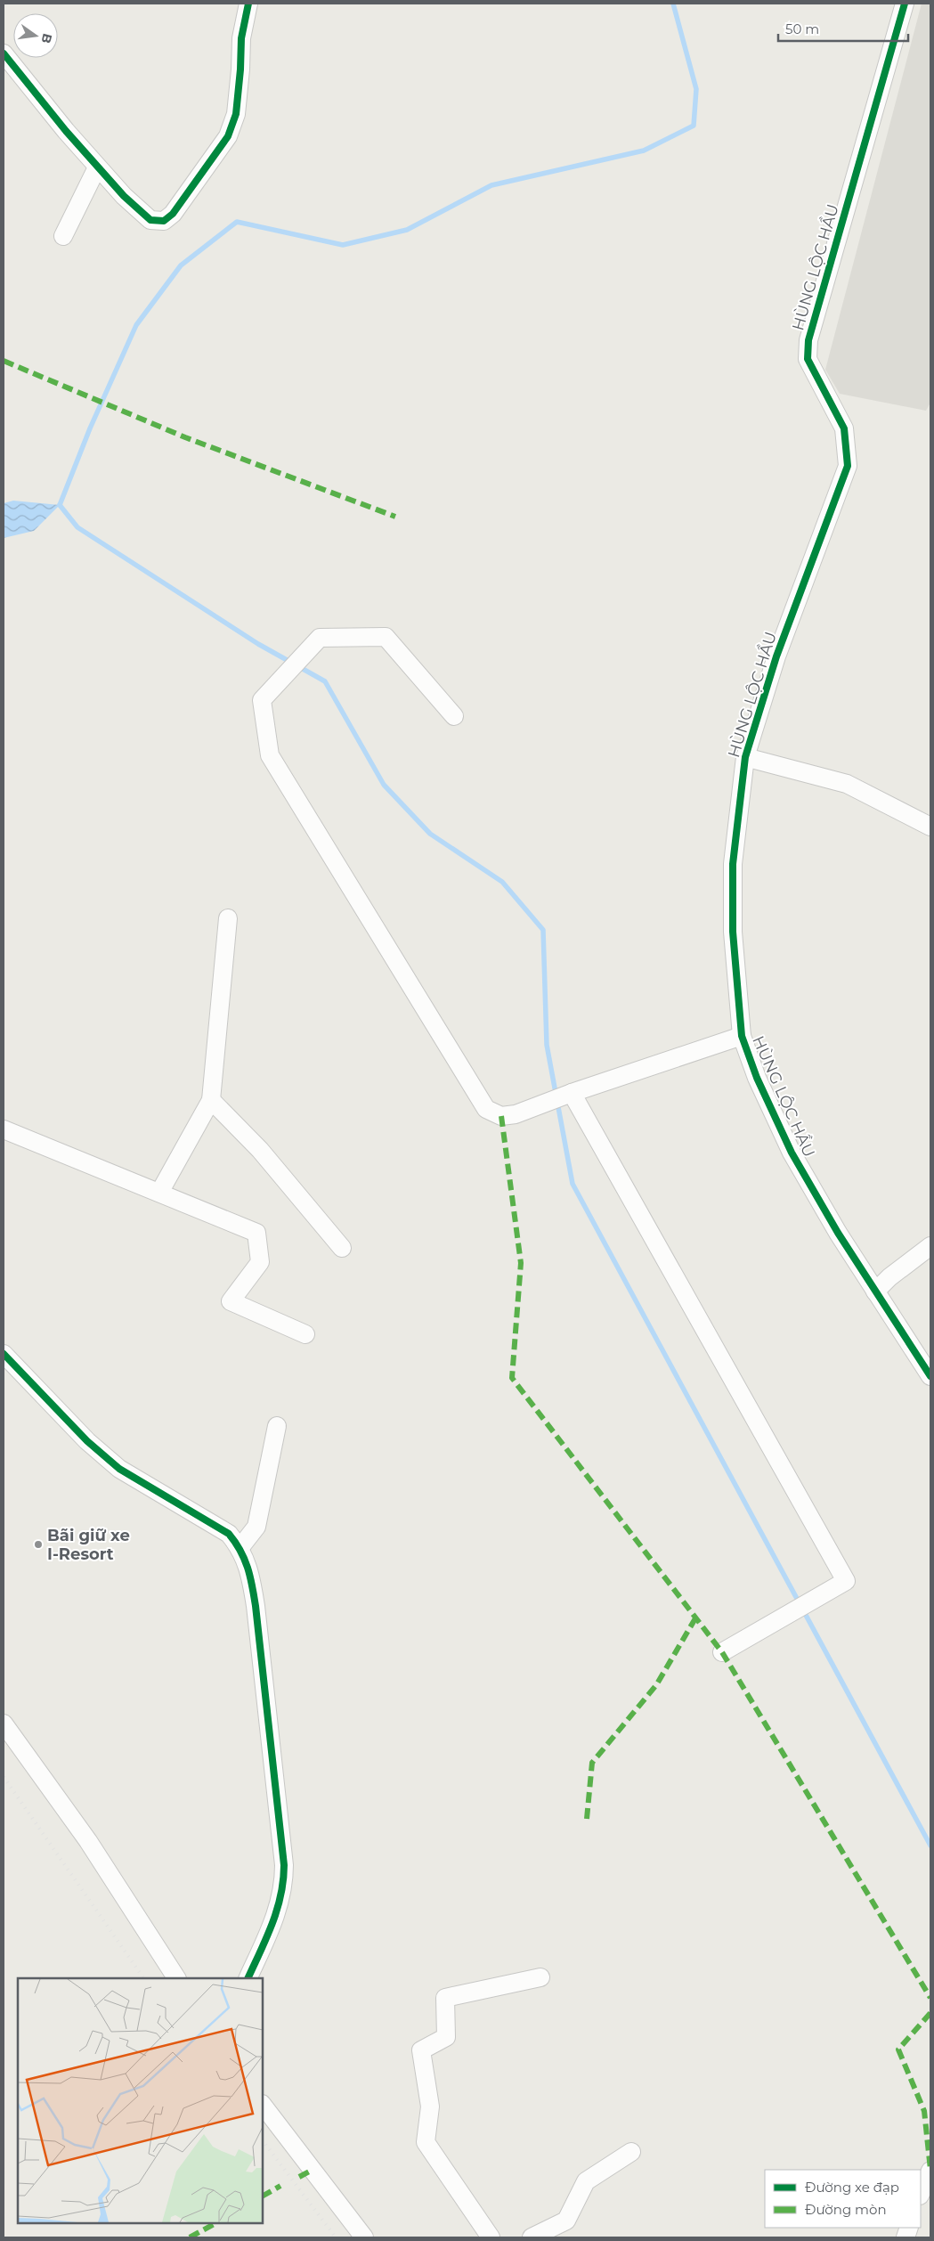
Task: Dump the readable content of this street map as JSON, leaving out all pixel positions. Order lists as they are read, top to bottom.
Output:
{
  "streets": {
    "street": ["HÙNG LỘC HẦU"]
  },
  "places": ["Bãi giữ xe I-Resort"],
  "legend": ["Đường xe đạp", "Đường mòn"],
  "scale_bar": "50 m",
  "north": "right"
}
